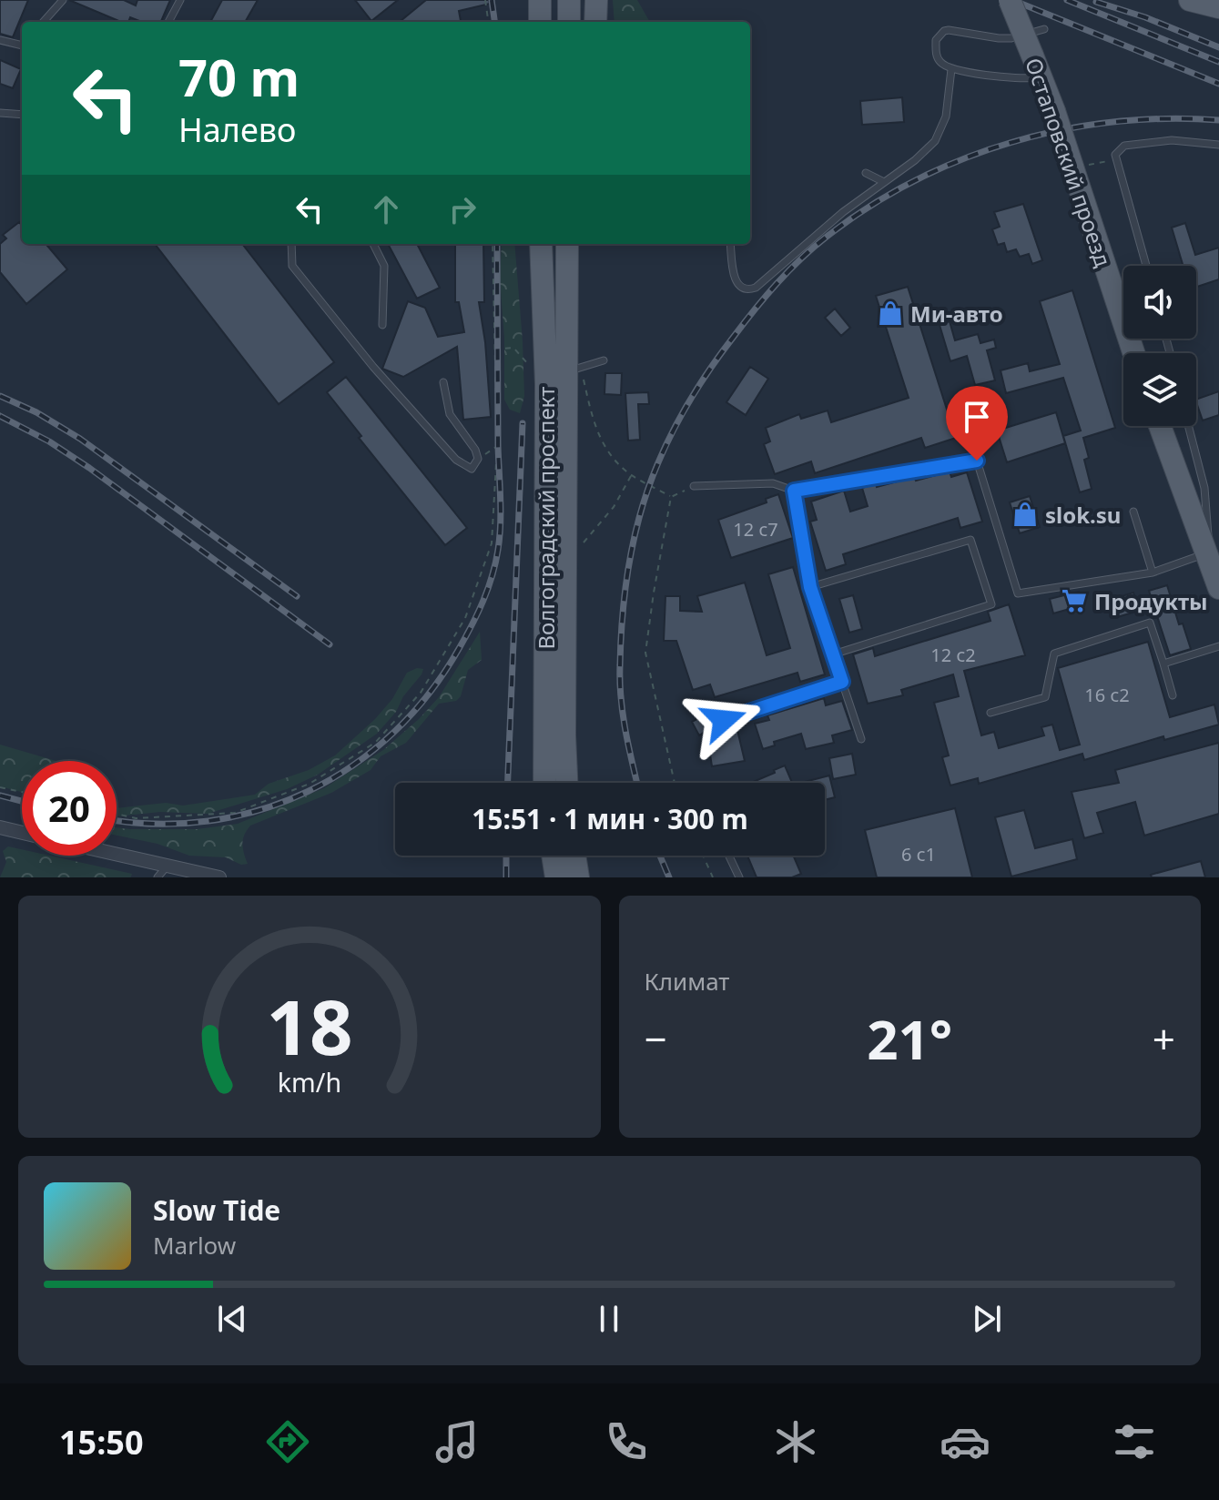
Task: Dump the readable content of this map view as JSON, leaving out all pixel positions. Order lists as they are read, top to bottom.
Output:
{
  "streets": {
    "main road": ["Остаповский проезд", "Волгоградский проспект"]
  },
  "places": {
    "shop": ["Ми-авто", "slok.su"],
    "supermarket": ["Продукты"]
  },
  "house_numbers": [
    "12 с7",
    "12 с2",
    "16 с2",
    "6 с1"
  ],
  "page": {
    "turn": ["70 m", "Налево"],
    "limit": "20",
    "trip": "15:51 · 1 мин · 300 m",
    "tile": "Климат",
    "heat": ["−", "21°", "+"],
    "song": ["Slow Tide", "Marlow"],
    "tabs": "15:50",
    "gauge": ["18", "km/h"]
  }
}
